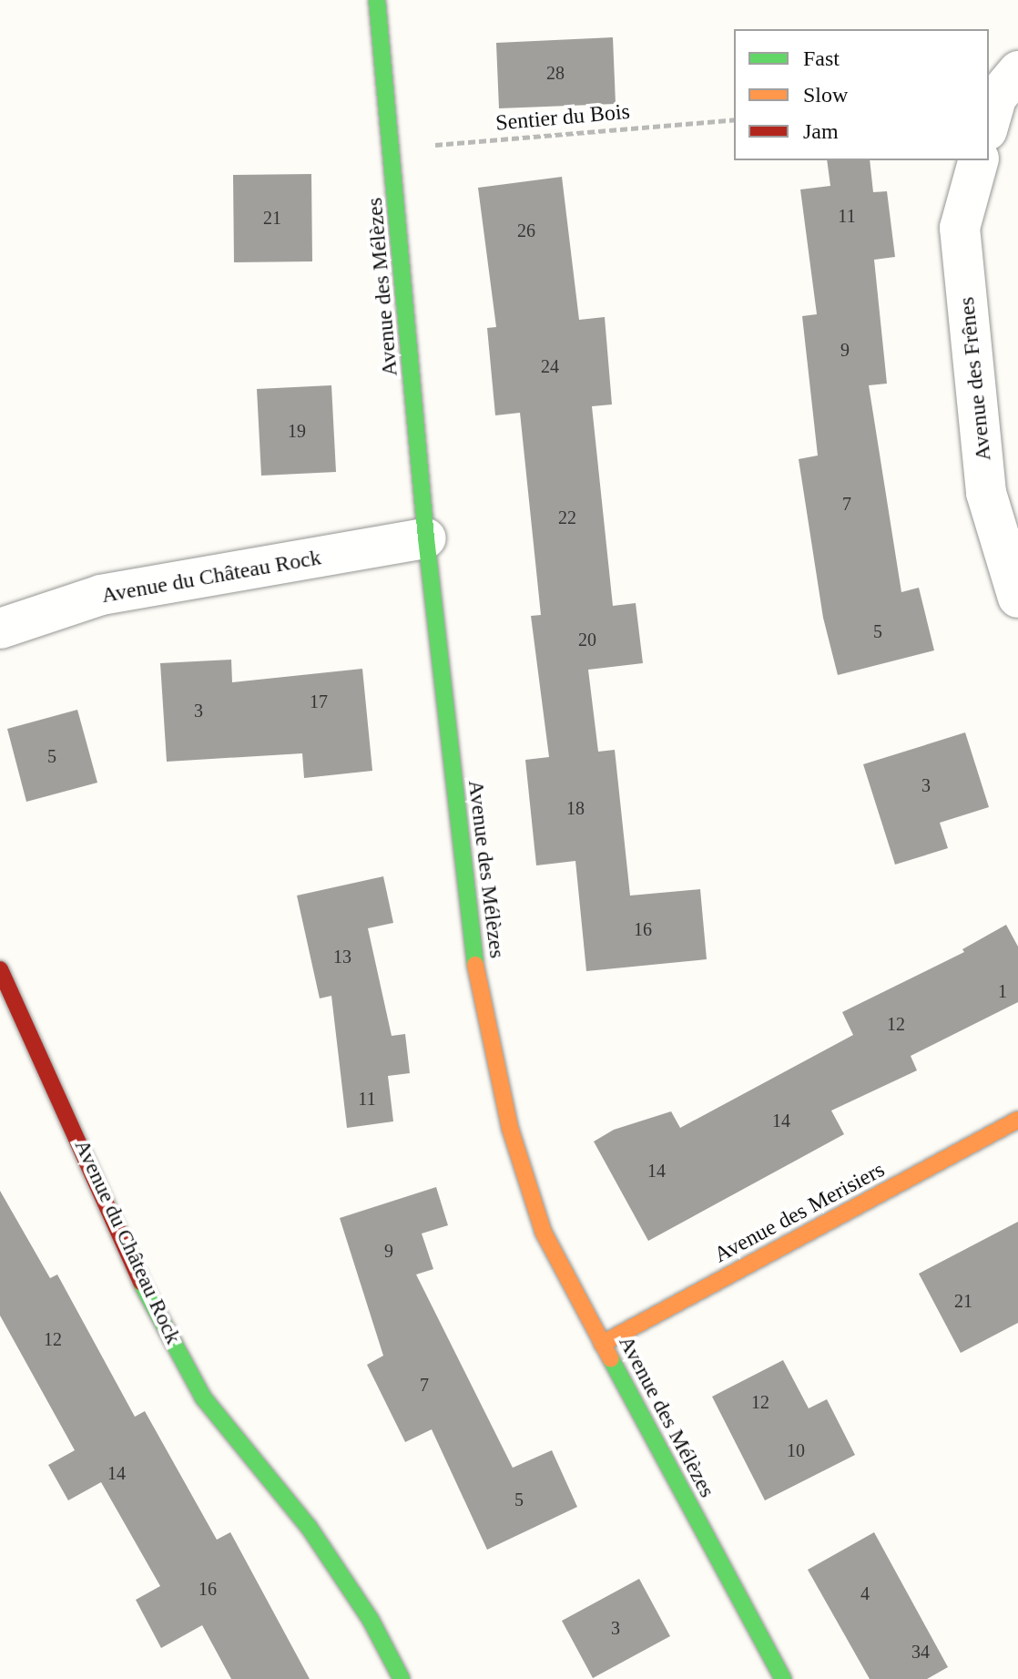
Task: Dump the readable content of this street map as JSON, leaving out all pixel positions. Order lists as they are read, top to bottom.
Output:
{
  "streets": {
    "street": [
      "Avenue des Mélèzes",
      "Avenue des Frênes",
      "Avenue du Château Rock",
      "Avenue des Merisiers"
    ],
    "path": ["Sentier du Bois"]
  },
  "crossings": [
    ["Sentier du Bois", "Avenue des Mélèzes"],
    ["Avenue des Mélèzes", "Avenue du Château Rock"],
    ["Avenue des Mélèzes", "Avenue des Merisiers"]
  ],
  "house_numbers": [
    "28",
    "11",
    "21",
    "26",
    "9",
    "24",
    "19",
    "7",
    "22",
    "5",
    "20",
    "17",
    "3",
    "5",
    "3",
    "18",
    "16",
    "13",
    "1",
    "12",
    "11",
    "14",
    "14",
    "9",
    "21",
    "12",
    "7",
    "12",
    "10",
    "14",
    "5",
    "16",
    "4",
    "3",
    "34"
  ],
  "legend": ["Fast", "Slow", "Jam"]
}
